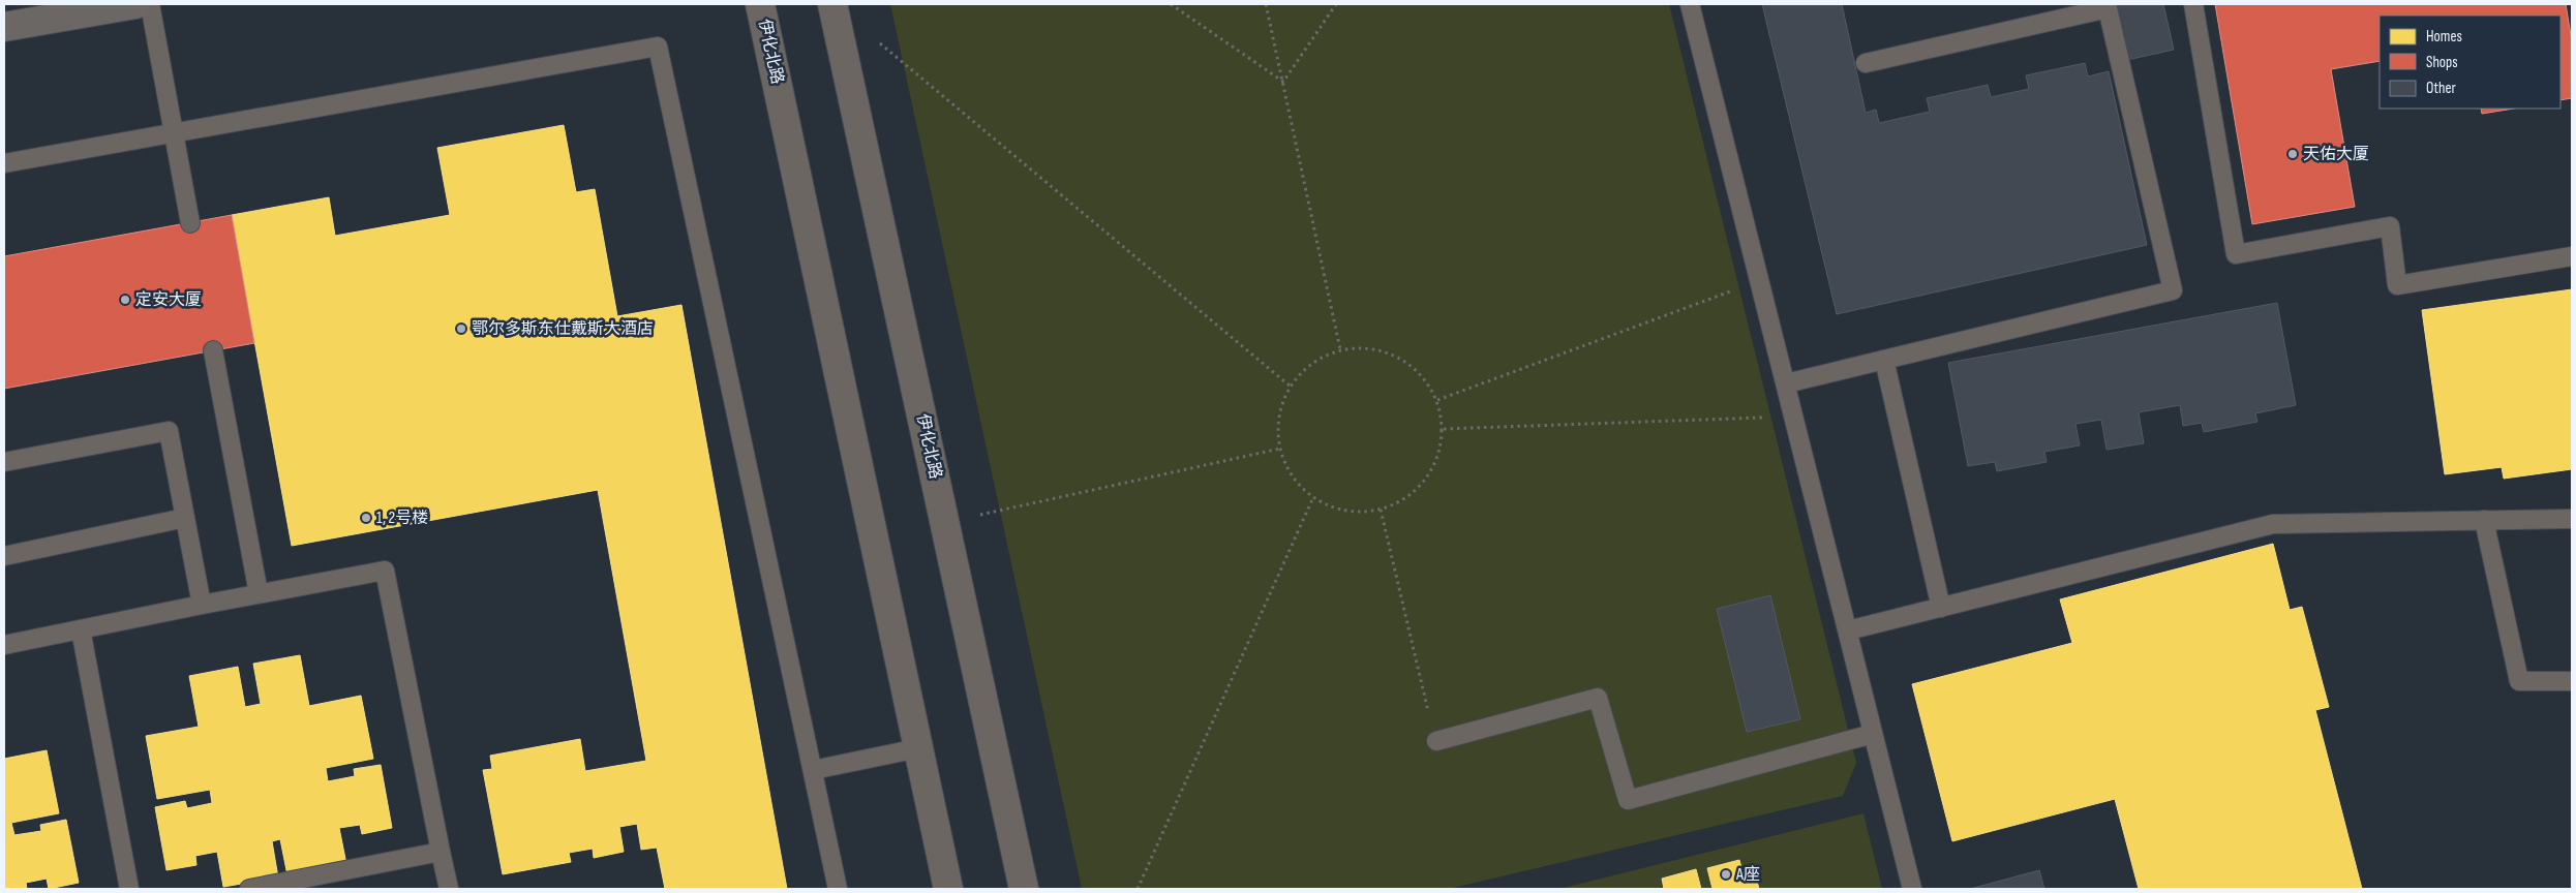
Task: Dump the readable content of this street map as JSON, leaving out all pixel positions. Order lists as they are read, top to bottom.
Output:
{
  "streets": {
    "street": ["伊化北路"]
  },
  "places": [
    "天佑大厦",
    "定安大厦",
    "鄂尔多斯东仕戴斯大酒店",
    "1, 2号楼",
    "A座"
  ],
  "legend": ["Homes", "Shops", "Other"]
}
